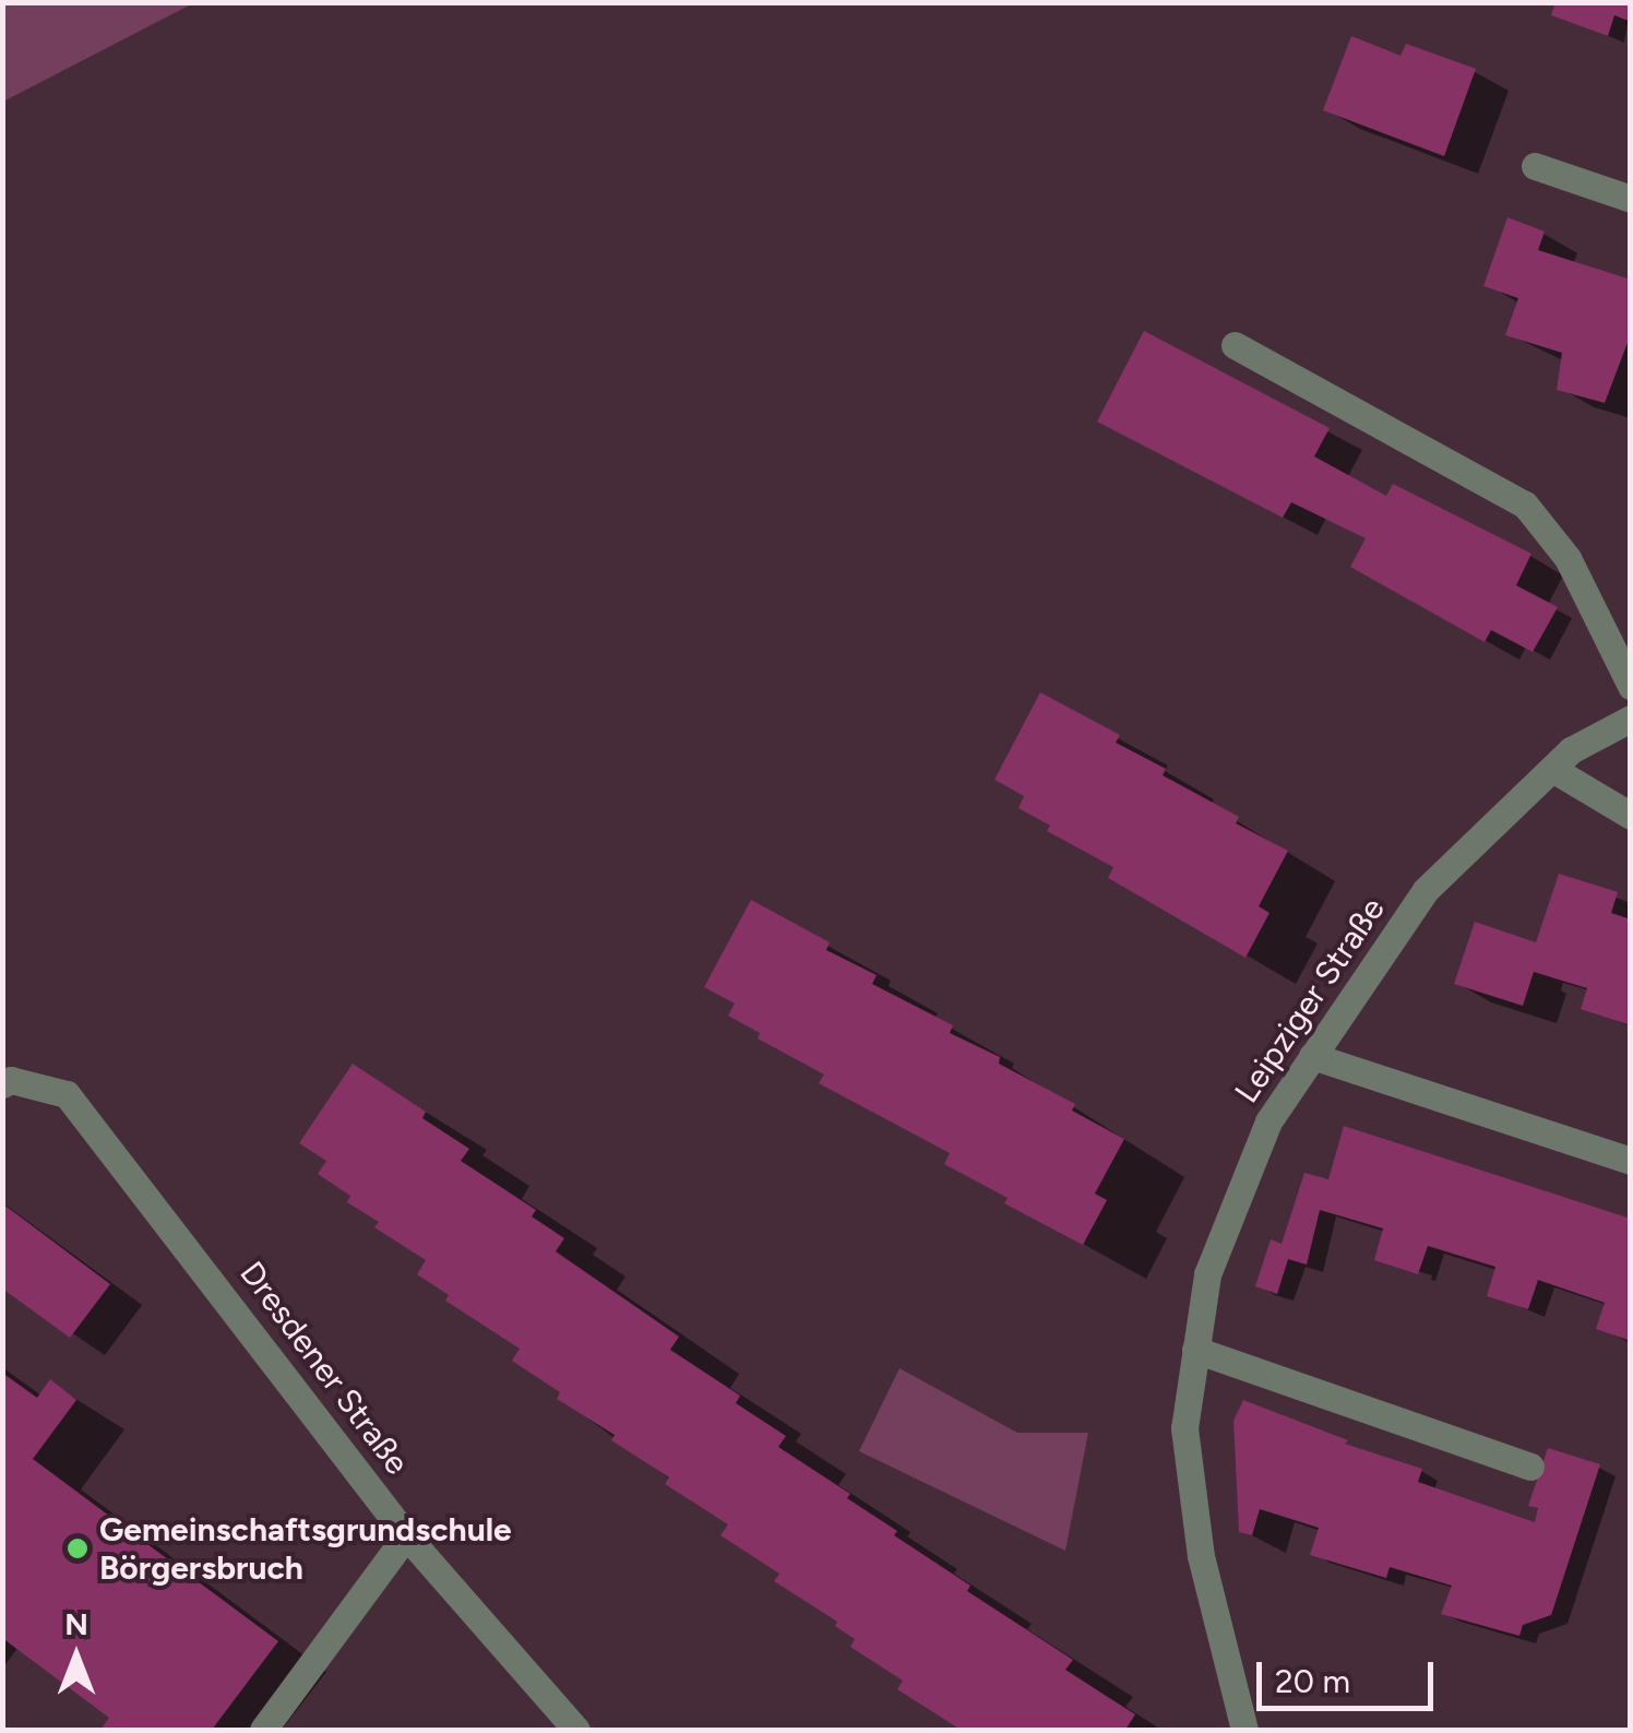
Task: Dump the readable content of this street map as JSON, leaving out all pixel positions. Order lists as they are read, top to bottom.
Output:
{
  "streets": {
    "street": ["Leipziger Straße", "Dresdener Straße"]
  },
  "places": ["Gemeinschaftsgrundschule Börgersbruch"],
  "scale_bar": "20 m",
  "north": "top"
}
